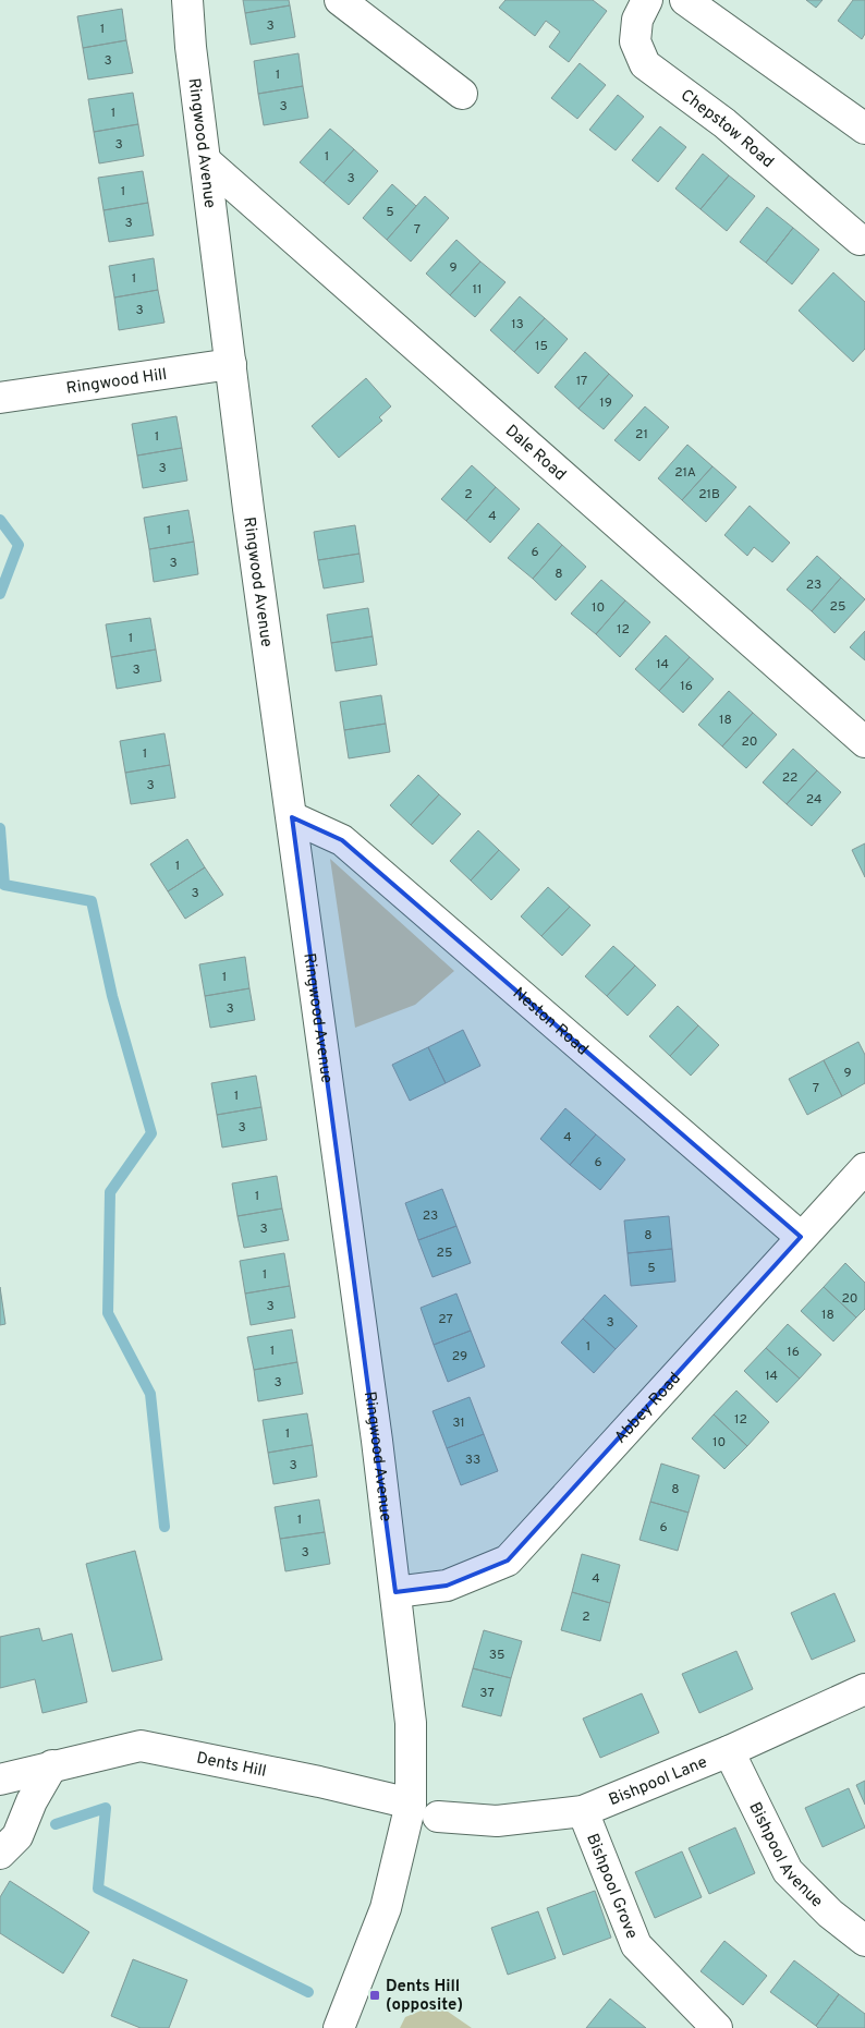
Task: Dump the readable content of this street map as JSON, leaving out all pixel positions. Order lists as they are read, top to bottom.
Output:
{
  "streets": {
    "street": [
      "Chepstow Road",
      "Ringwood Avenue",
      "Ringwood Hill",
      "Dale Road",
      "Neston Road",
      "Abbey Road",
      "Dents Hill",
      "Bishpool Lane",
      "Bishpool Avenue",
      "Bishpool Grove"
    ]
  },
  "crossings": [
    ["Ringwood Avenue", "Ringwood Hill"],
    ["Ringwood Avenue", "Dale Road"],
    ["Ringwood Avenue", "Neston Road"],
    ["Ringwood Avenue", "Abbey Road"],
    ["Ringwood Avenue", "Dents Hill"],
    ["Neston Road", "Abbey Road"],
    ["Bishpool Lane", "Bishpool Avenue"],
    ["Bishpool Lane", "Bishpool Grove"]
  ],
  "places": {
    "transit": ["Dents Hill (opposite)"]
  },
  "house_numbers": [
    "3",
    "1",
    "3",
    "1",
    "3",
    "1",
    "3",
    "1",
    "3",
    "1",
    "5",
    "3",
    "7",
    "9",
    "1",
    "11",
    "3",
    "13",
    "15",
    "17",
    "19",
    "21",
    "1",
    "3",
    "21A",
    "2",
    "21B",
    "4",
    "1",
    "6",
    "3",
    "8",
    "23",
    "25",
    "10",
    "12",
    "1",
    "14",
    "3",
    "16",
    "18",
    "20",
    "1",
    "22",
    "3",
    "24",
    "1",
    "3",
    "1",
    "3",
    "9",
    "7",
    "1",
    "3",
    "4",
    "6",
    "1",
    "23",
    "3",
    "8",
    "25",
    "5",
    "1",
    "20",
    "3",
    "18",
    "27",
    "3",
    "1",
    "1",
    "16",
    "29",
    "14",
    "3",
    "12",
    "31",
    "1",
    "10",
    "33",
    "3",
    "8",
    "1",
    "6",
    "3",
    "4",
    "2",
    "35",
    "37"
  ]
}
